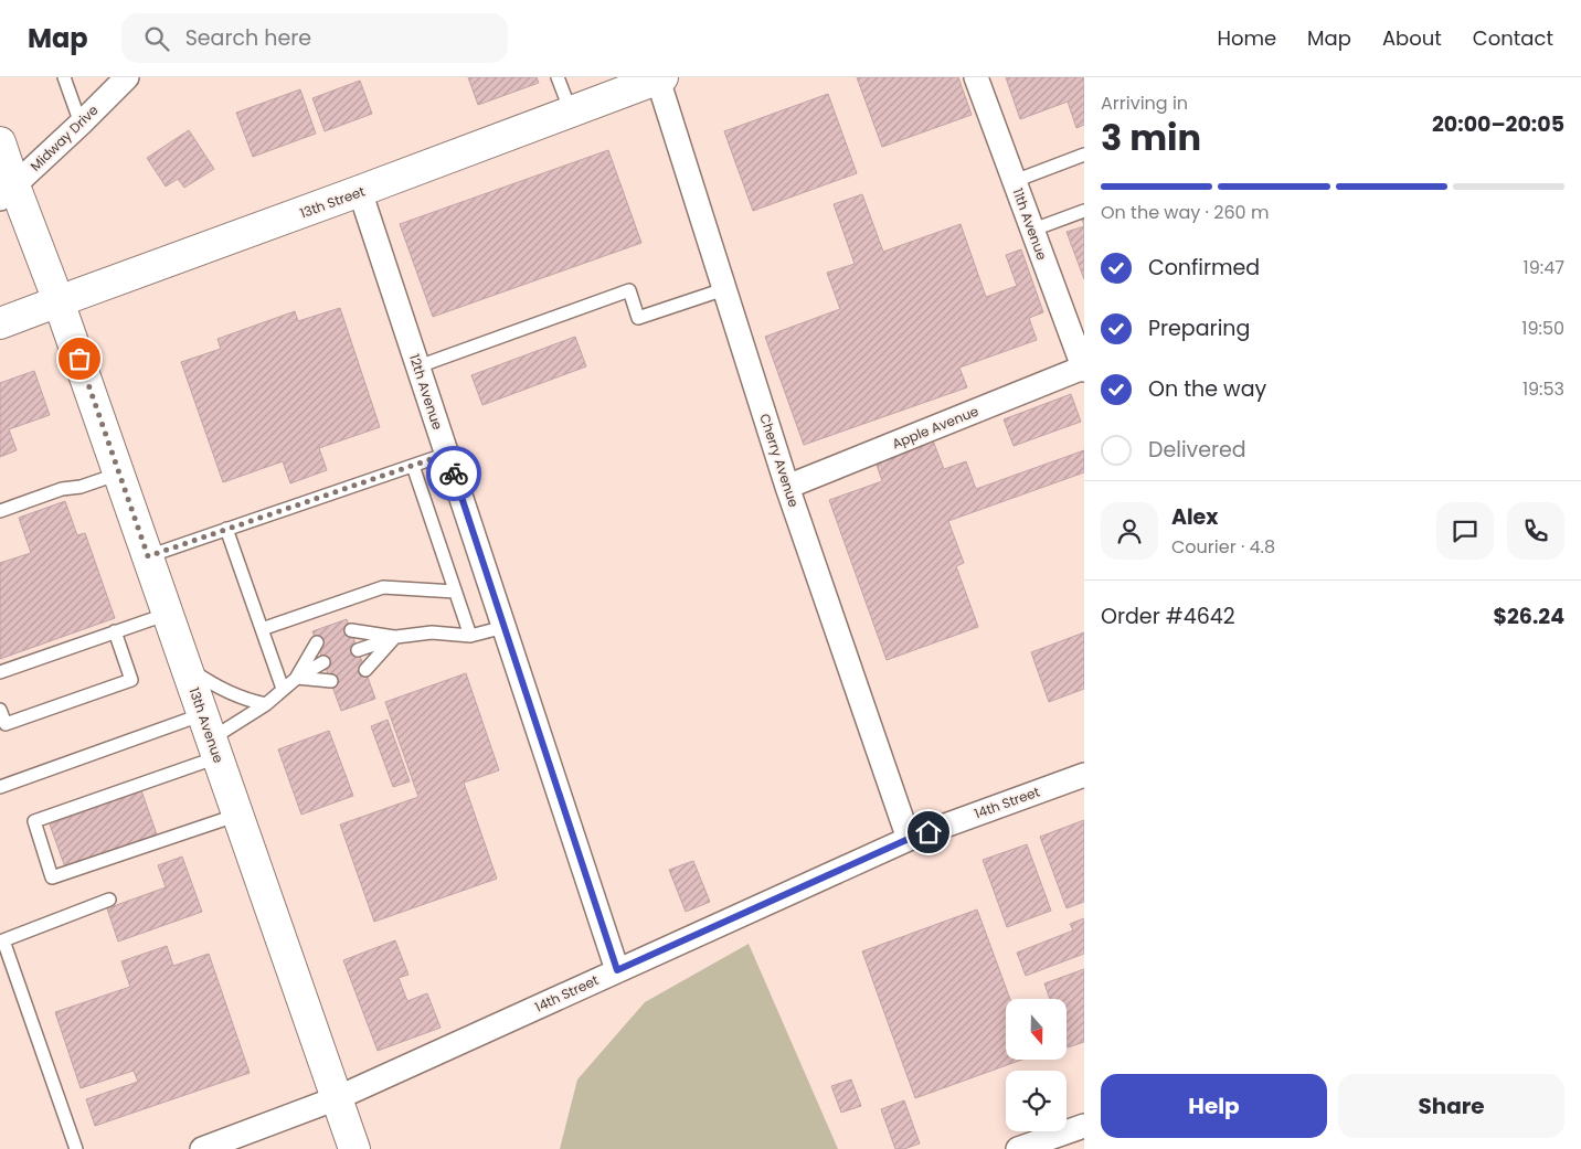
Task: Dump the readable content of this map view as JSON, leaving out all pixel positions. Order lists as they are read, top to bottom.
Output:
{
  "streets": {
    "main road": ["13th Street", "13th Avenue"],
    "street": [
      "Midway Drive",
      "11th Avenue",
      "12th Avenue",
      "Apple Avenue",
      "Cherry Avenue",
      "14th Street"
    ]
  },
  "crossings": [
    ["Midway Drive", "13th Avenue"],
    ["13th Street", "12th Avenue"],
    ["13th Street", "Cherry Avenue"],
    ["13th Street", "13th Avenue"],
    ["11th Avenue", "Apple Avenue"],
    ["12th Avenue", "14th Street"],
    ["Apple Avenue", "Cherry Avenue"],
    ["Cherry Avenue", "14th Street"],
    ["13th Avenue", "14th Street"]
  ],
  "north": "bottom",
  "page": {
    "header": "Map",
    "search": "Search here",
    "nav": [
      "Home",
      "Map",
      "About",
      "Contact"
    ],
    "heading": ["3 min", "Arriving in", "20:00–20:05"],
    "panel": [
      "Alex",
      "Courier · 4.8",
      "Order #4642",
      "$26.24"
    ],
    "bar": "On the way · 260 m",
    "list": [
      ["Confirmed", "19:47"],
      ["Preparing", "19:50"],
      ["On the way", "19:53"],
      "Delivered"
    ],
    "buttons": ["Help", "Share"]
  }
}
